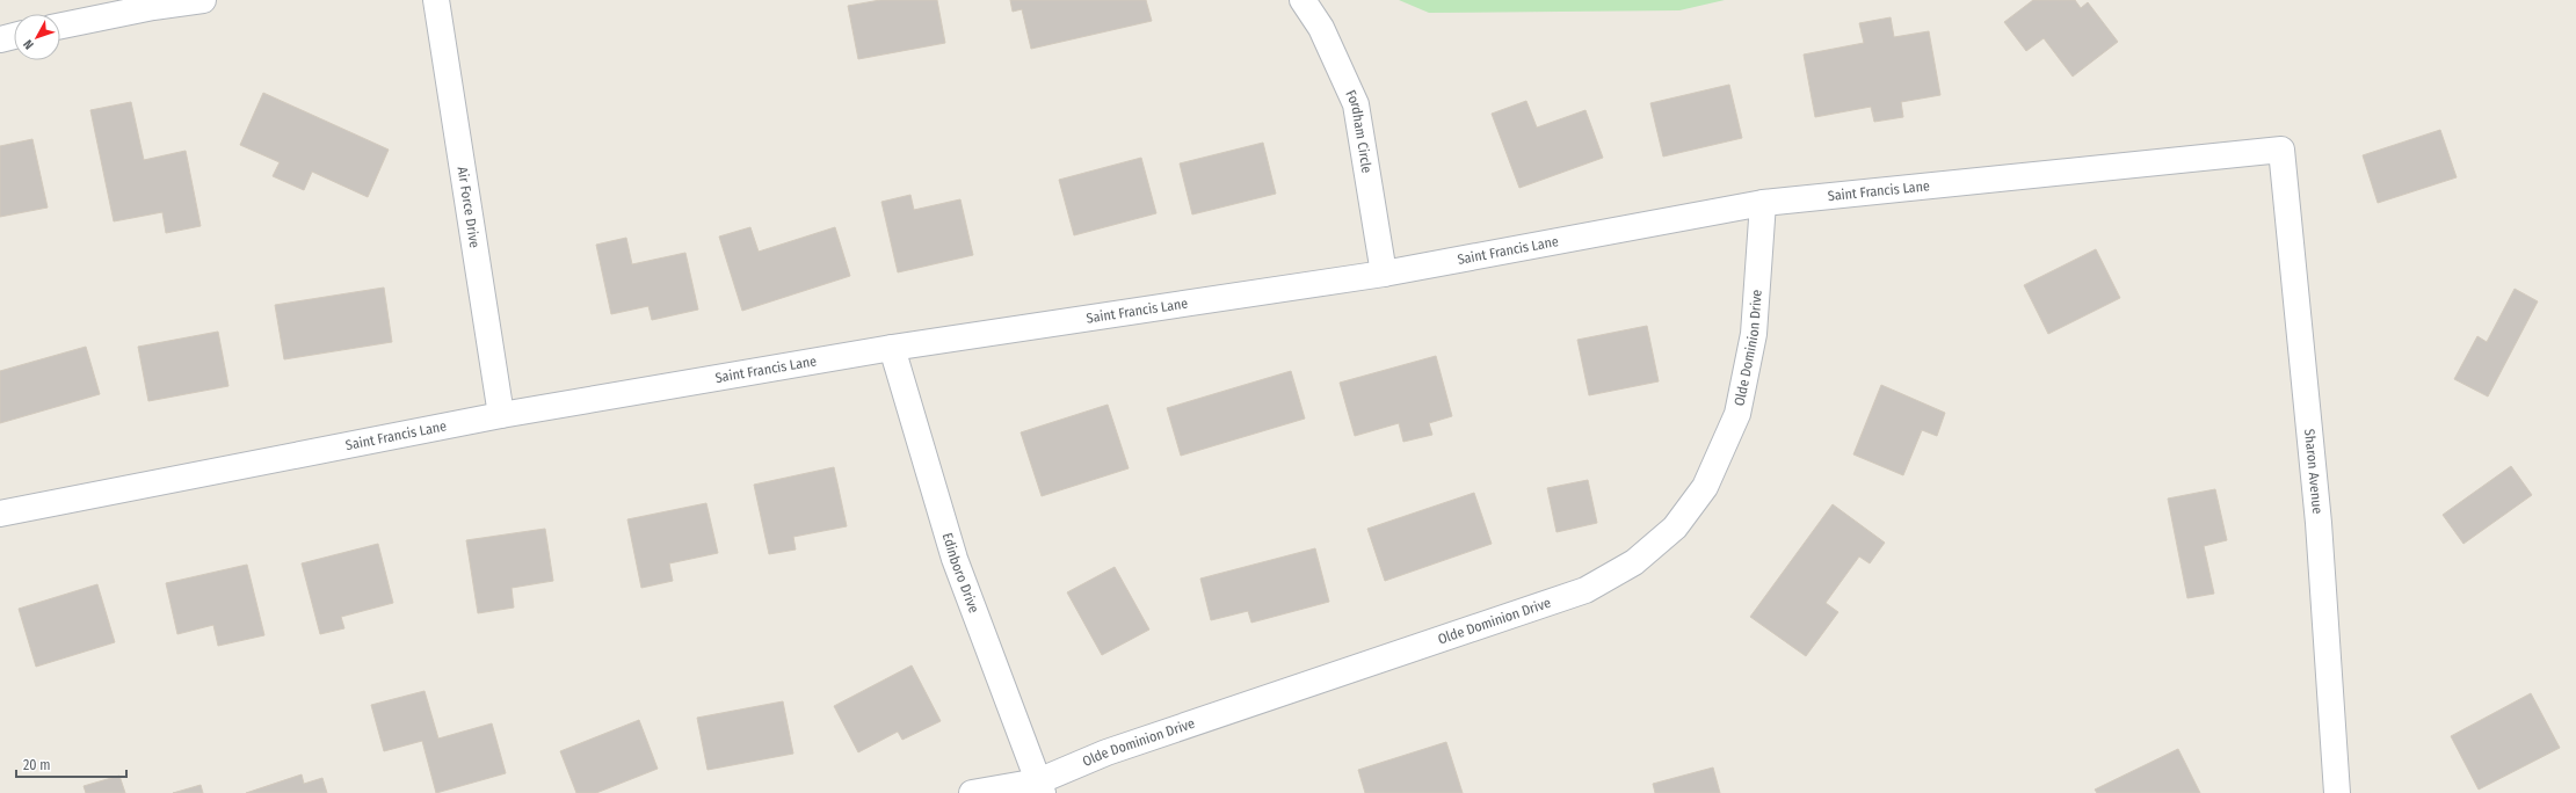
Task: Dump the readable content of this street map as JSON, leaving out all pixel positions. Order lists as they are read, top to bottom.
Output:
{
  "streets": {
    "street": [
      "Fordham Circle",
      "Saint Francis Lane",
      "Air Force Drive",
      "Olde Dominion Drive",
      "Sharon Avenue",
      "Edinboro Drive"
    ]
  },
  "crossings": [
    ["Fordham Circle", "Saint Francis Lane"],
    ["Saint Francis Lane", "Air Force Drive"],
    ["Saint Francis Lane", "Olde Dominion Drive"],
    ["Saint Francis Lane", "Sharon Avenue"],
    ["Saint Francis Lane", "Edinboro Drive"],
    ["Olde Dominion Drive", "Edinboro Drive"]
  ],
  "scale_bar": "20 m",
  "north": "bottom left"
}
